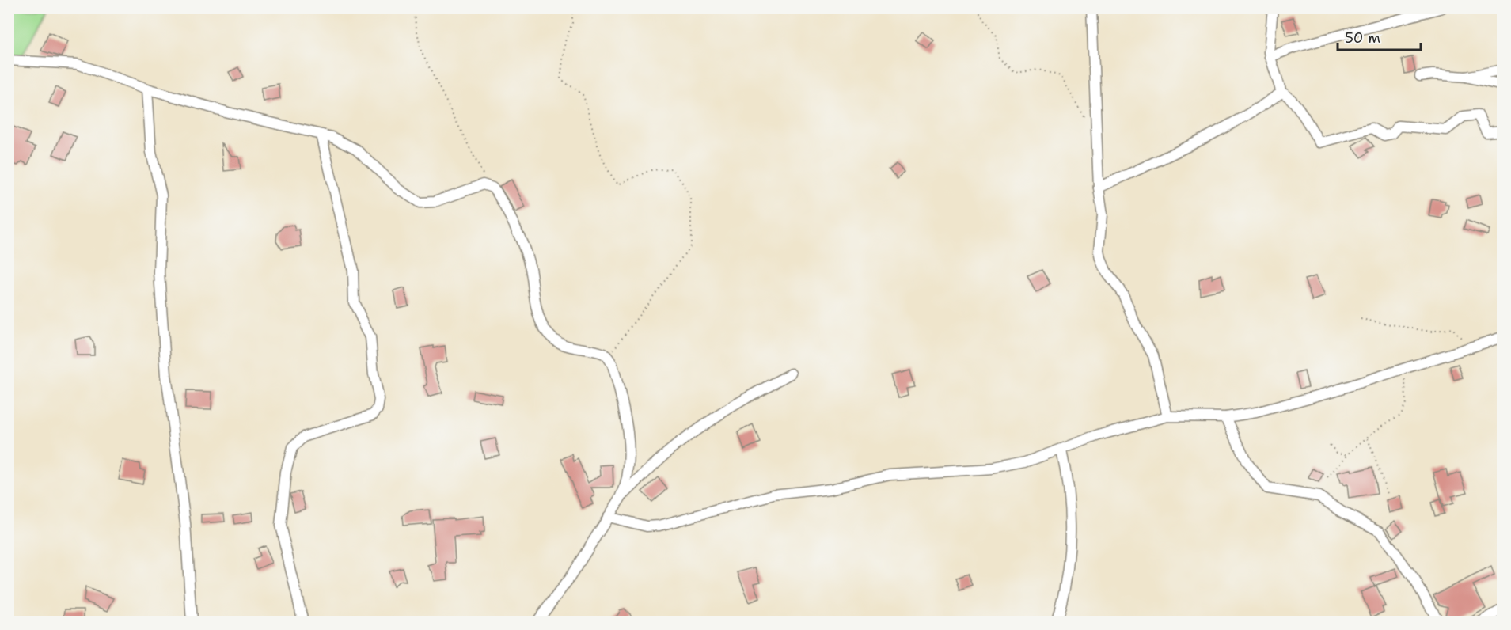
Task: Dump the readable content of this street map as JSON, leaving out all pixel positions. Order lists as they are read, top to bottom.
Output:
{
  "scale_bar": "50 m"
}
